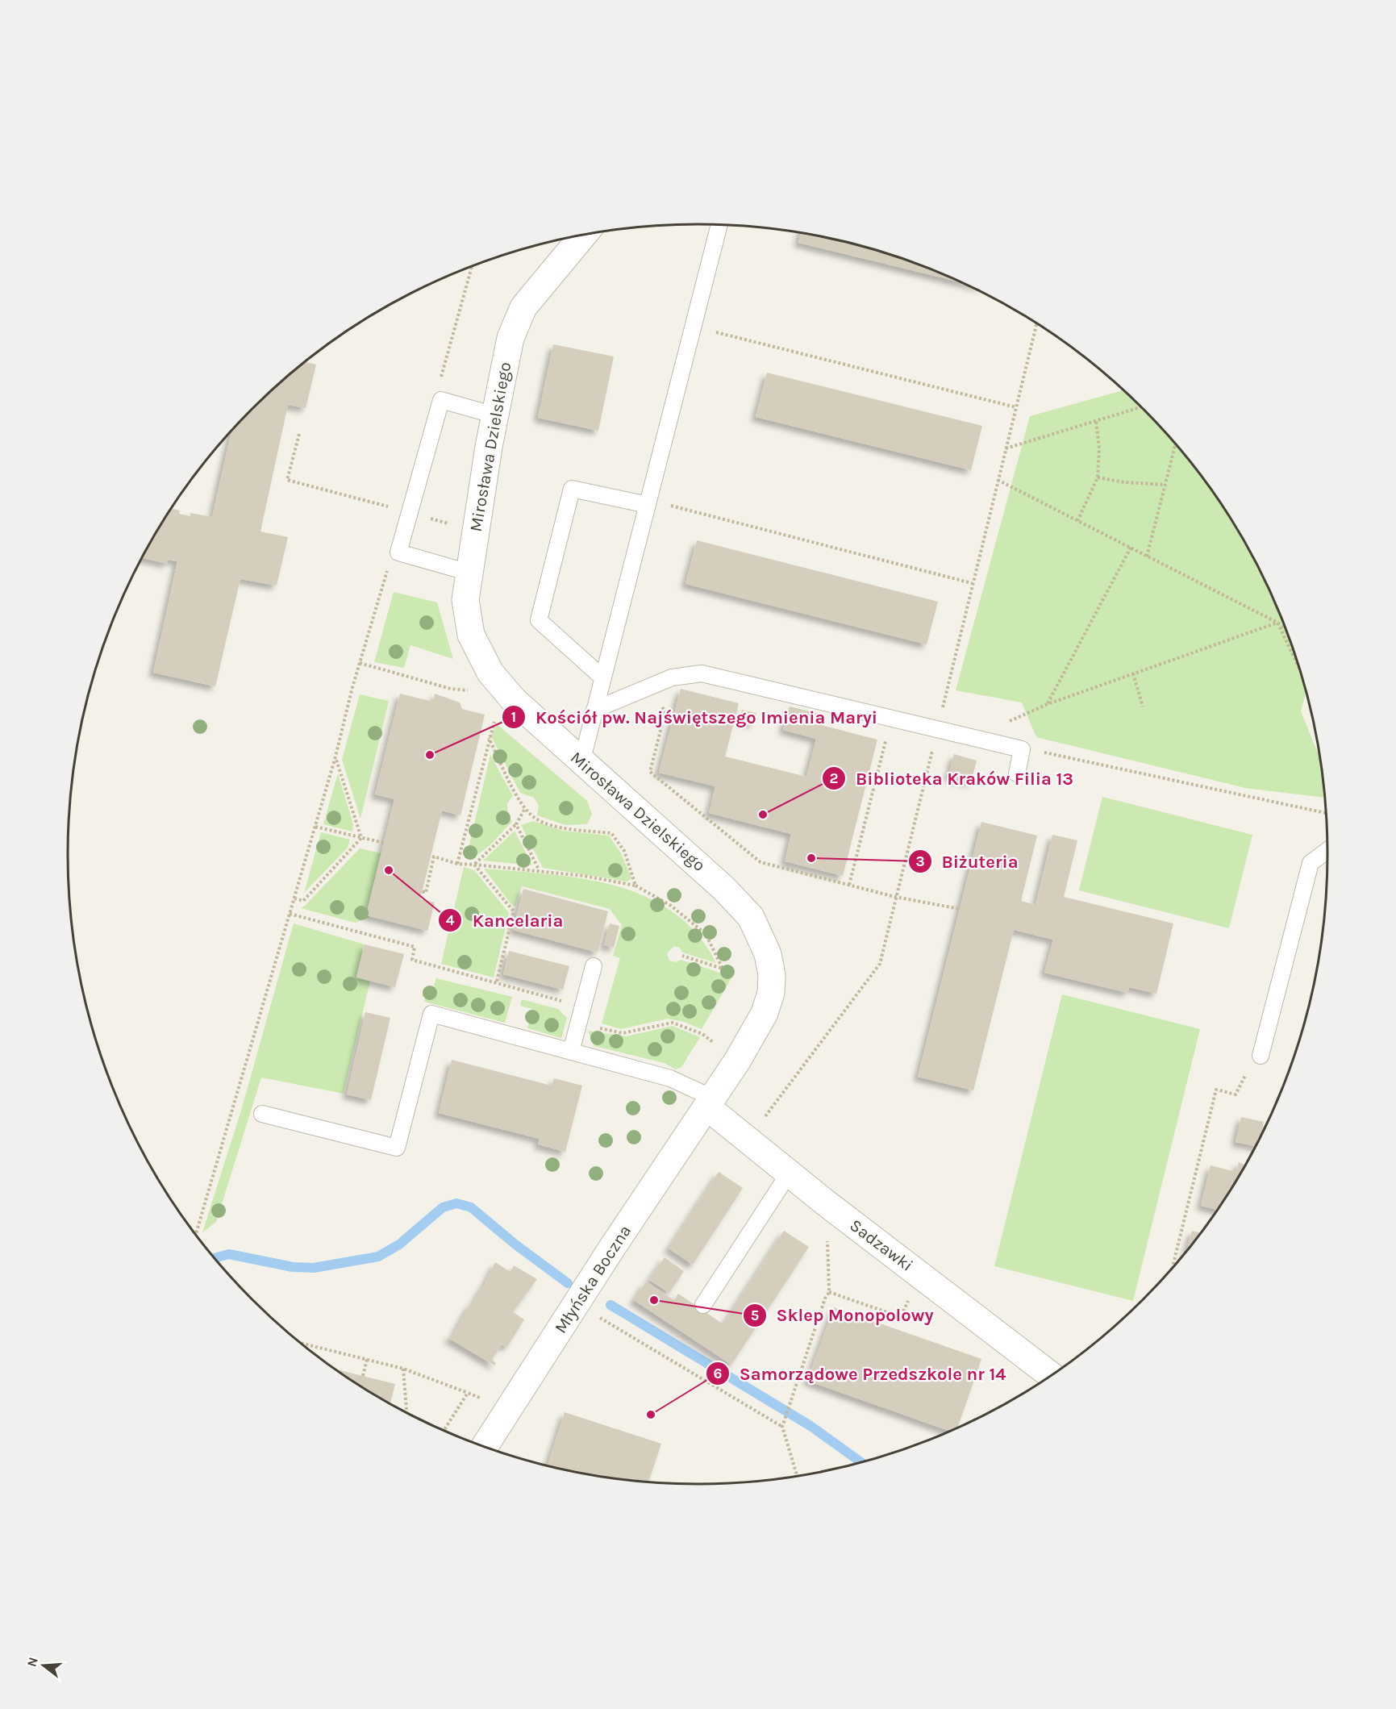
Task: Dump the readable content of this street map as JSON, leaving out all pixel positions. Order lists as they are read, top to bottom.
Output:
{
  "streets": {
    "street": ["Mirosława Dzielskiego", "Sadzawki", "Młyńska Boczna"]
  },
  "crossings": [
    ["Mirosława Dzielskiego", "Sadzawki"],
    ["Mirosława Dzielskiego", "Młyńska Boczna"],
    ["Sadzawki", "Młyńska Boczna"]
  ],
  "places": [
    "Kościół pw. Najświętszego Imienia Maryi",
    "Biblioteka Kraków Filia 13",
    "Biżuteria",
    "Kancelaria",
    "Sklep Monopolowy",
    "Samorządowe Przedszkole nr 14"
  ],
  "north": "left"
}
